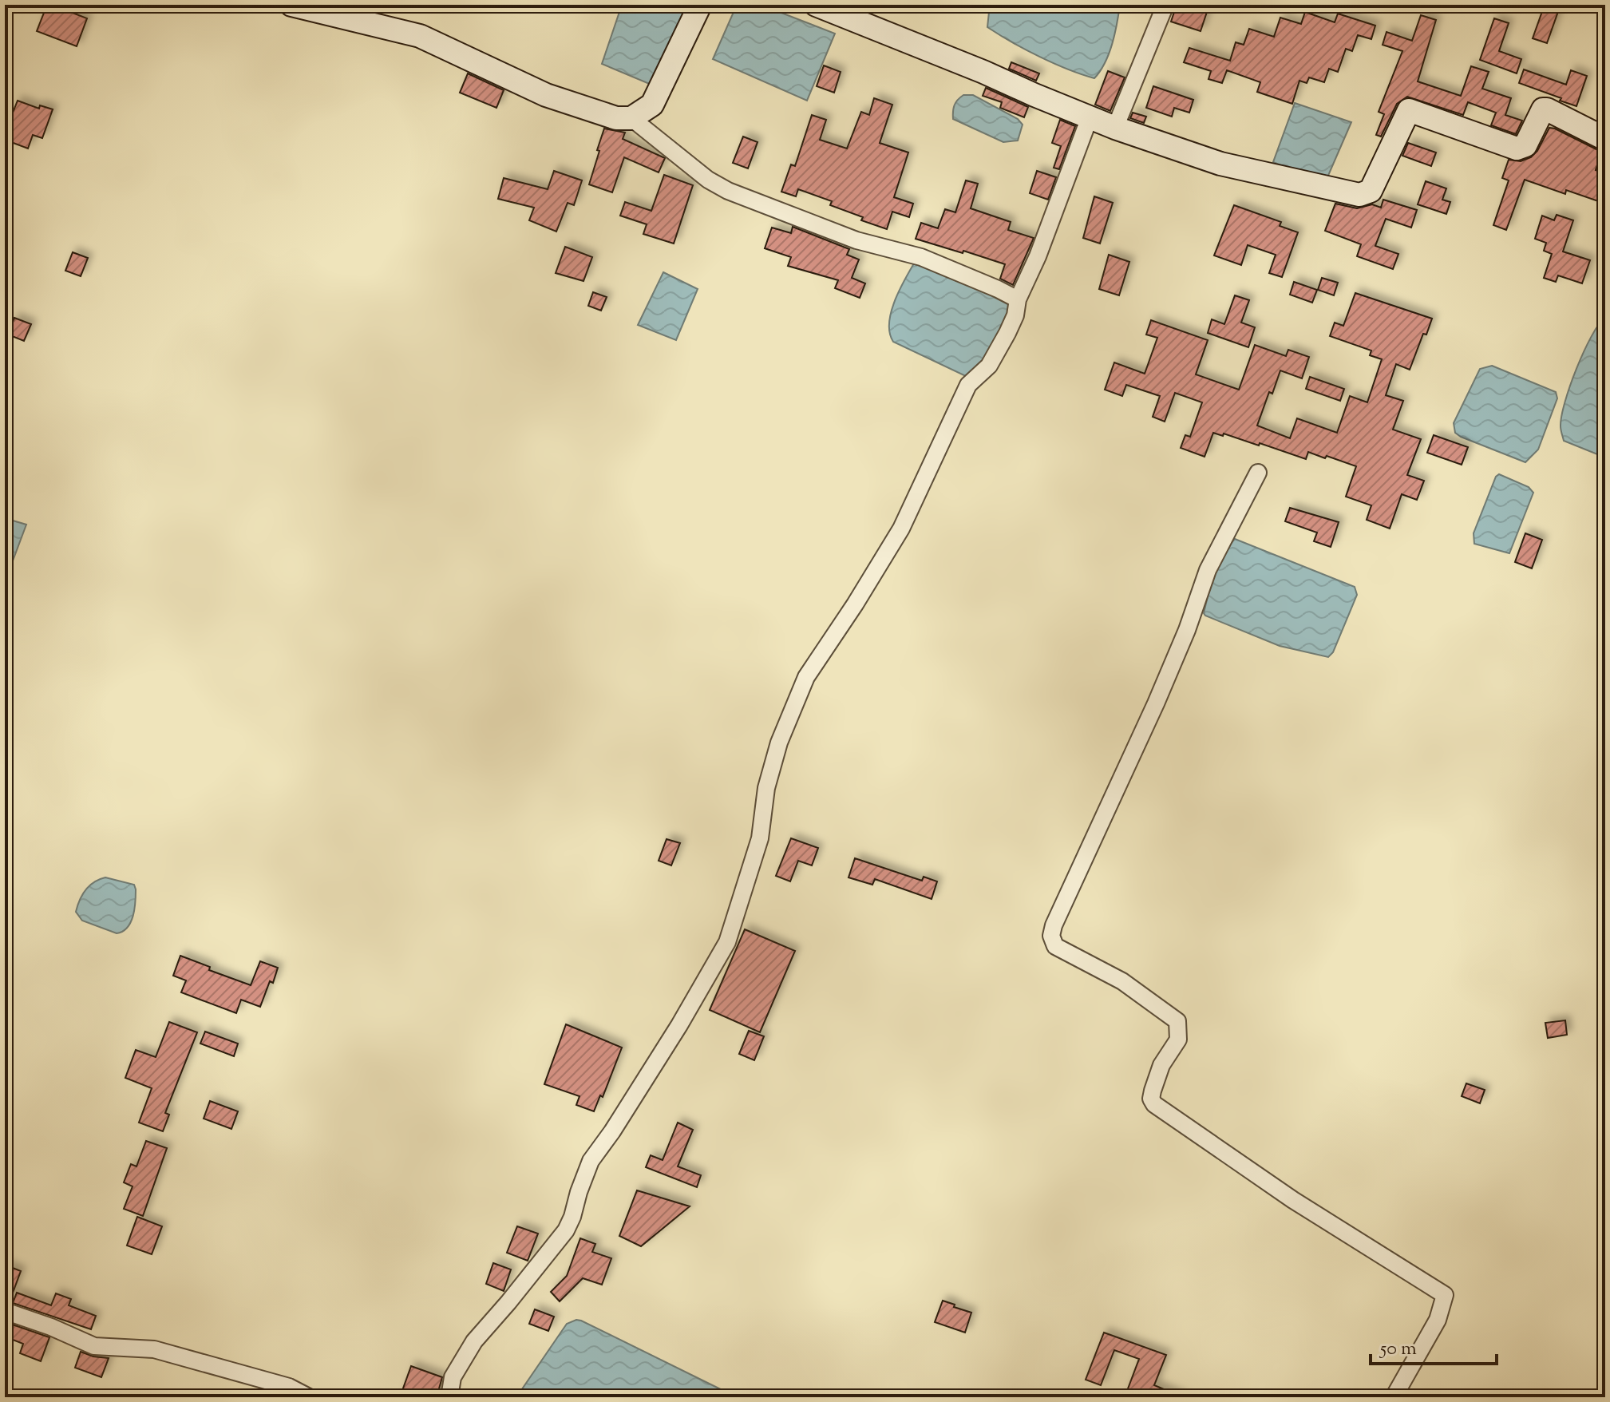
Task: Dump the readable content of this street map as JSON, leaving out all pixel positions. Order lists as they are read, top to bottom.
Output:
{
  "scale_bar": "50 m"
}
